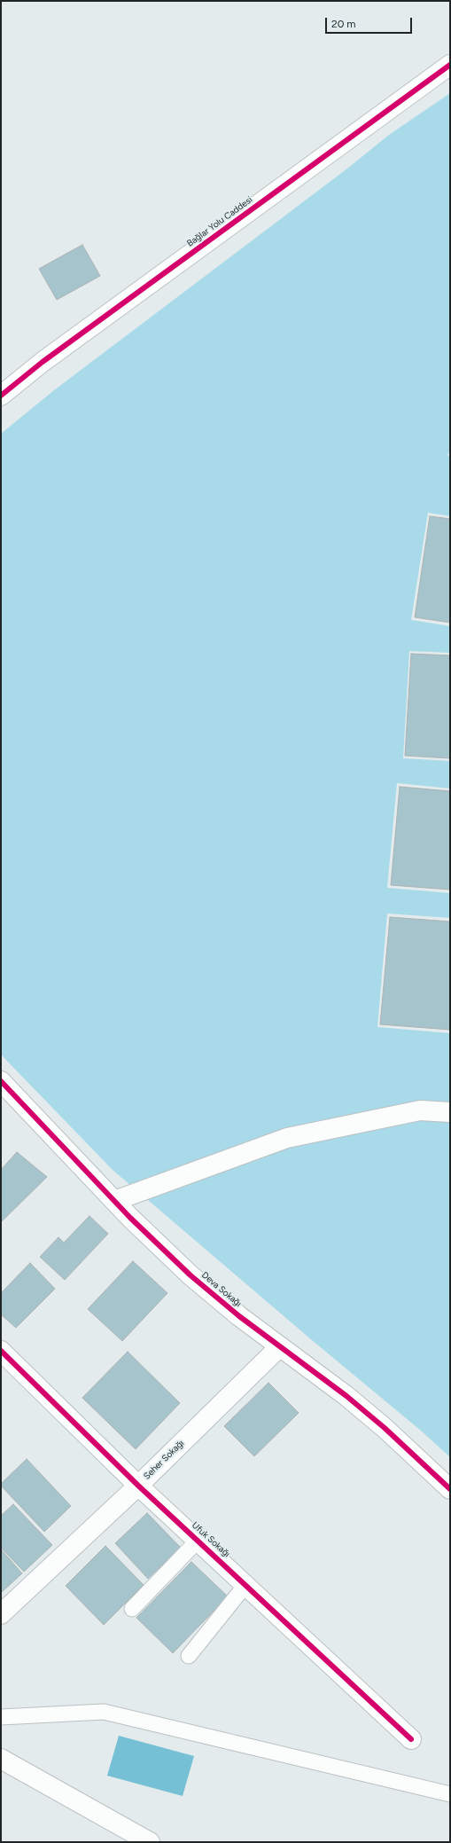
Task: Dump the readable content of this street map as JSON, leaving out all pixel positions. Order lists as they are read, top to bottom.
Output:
{
  "streets": {
    "street": [
      "Bağlar Yolu Caddesi",
      "Deva Sokağı",
      "Seher Sokağı",
      "Ufuk Sokağı"
    ]
  },
  "crossings": [
    ["Deva Sokağı", "Seher Sokağı"],
    ["Seher Sokağı", "Ufuk Sokağı"]
  ],
  "scale_bar": "20 m"
}
